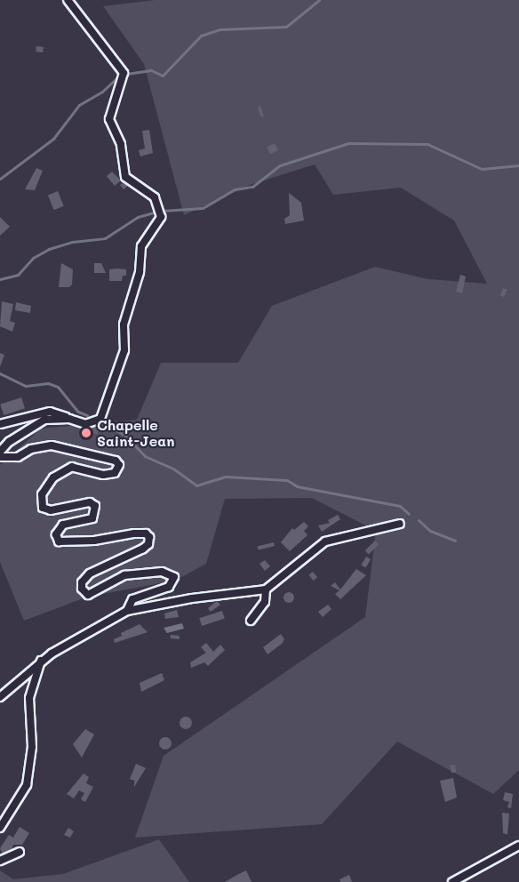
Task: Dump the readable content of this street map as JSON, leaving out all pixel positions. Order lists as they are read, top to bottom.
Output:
{
  "places": ["Chapelle Saint-Jean"]
}
